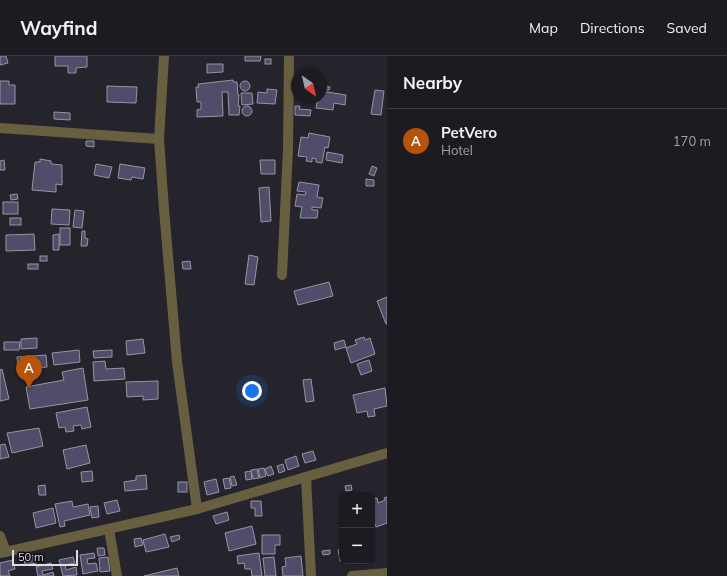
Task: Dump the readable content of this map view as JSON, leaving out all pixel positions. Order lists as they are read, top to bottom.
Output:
{
  "scale_bar": "50 m",
  "north": "bottom right",
  "page": {
    "header": "Wayfind",
    "nav": ["Map", "Directions", "Saved"],
    "heading": "Nearby",
    "list": [
      {
        "mark": "A",
        "name": "PetVero",
        "note": "Hotel",
        "value": "170 m"
      }
    ],
    "pins": "A",
    "map_buttons": ["+", "−"],
    "scale": "50 m"
  }
}
